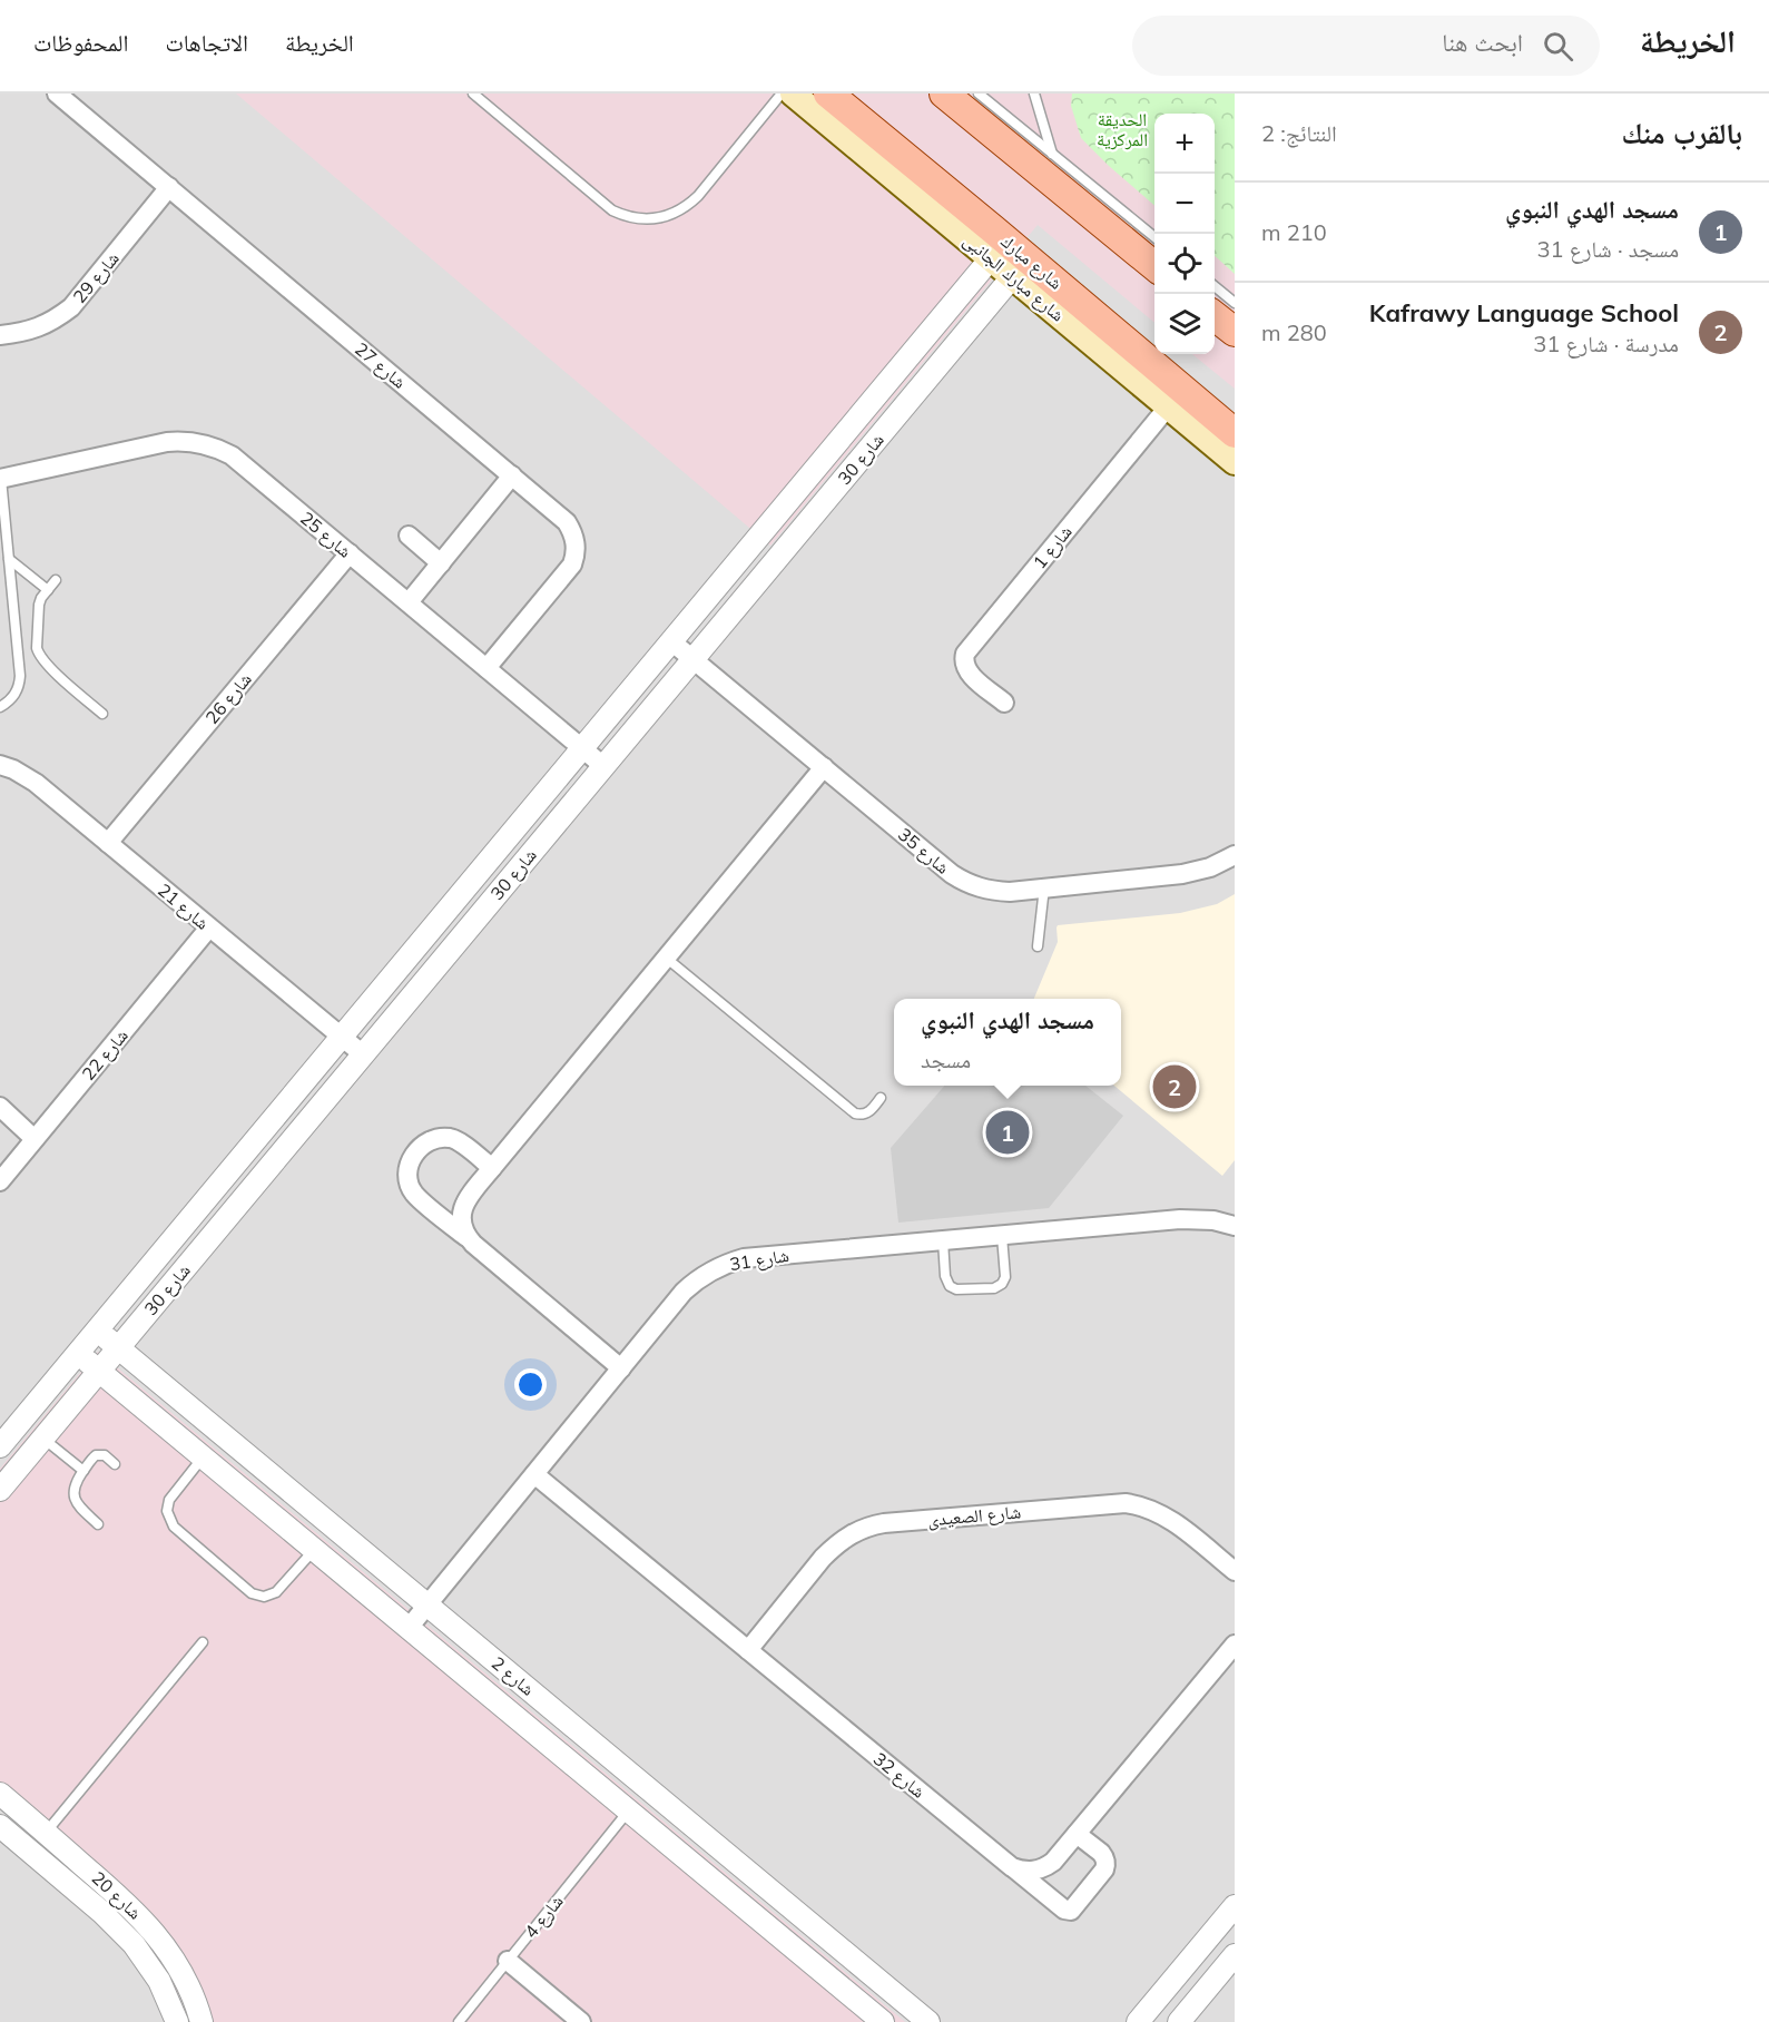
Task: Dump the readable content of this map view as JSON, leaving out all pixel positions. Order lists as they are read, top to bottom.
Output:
{
  "streets": {
    "main road": ["شارع مبارك", "شارع مبارك الجانبى"],
    "street": [
      "شارع 29",
      "شارع 27",
      "شارع 30",
      "شارع 25",
      "شارع 1",
      "شارع 26",
      "شارع 35",
      "شارع 21",
      "شارع 22",
      "شارع 31",
      "شارع الصعيدى",
      "شارع 2",
      "شارع 32",
      "شارع 20"
    ],
    "lane": ["شارع 4"]
  },
  "crossings": [
    ["شارع مبارك", "شارع مبارك الجانبى"],
    ["شارع مبارك", "شارع 30"],
    ["شارع مبارك", "شارع 1"],
    ["شارع 29", "شارع 27"],
    ["شارع مبارك الجانبى", "شارع 30"],
    ["شارع 27", "شارع 25"],
    ["شارع 30", "شارع 25"],
    ["شارع 30", "شارع 35"],
    ["شارع 30", "شارع 21"],
    ["شارع 30", "شارع 2"],
    ["شارع 25", "شارع 26"],
    ["شارع 26", "شارع 21"],
    ["شارع 21", "شارع 22"],
    ["شارع 31", "شارع 2"],
    ["شارع 31", "شارع 32"],
    ["شارع الصعيدى", "شارع 32"],
    ["شارع 2", "شارع 4"]
  ],
  "parks": ["الحديقة المركزية"],
  "page": {
    "header": "الخريطة",
    "search": "ابحث هنا",
    "nav": ["الخريطة", "الاتجاهات", "المحفوظات"],
    "heading": ["بالقرب منك", "النتائج: 2"],
    "map_buttons": ["+", "−"],
    "list": [
      {
        "mark": "1",
        "name": "مسجد الهدي النبوي",
        "note": "مسجد · شارع 31",
        "value": "210 m"
      },
      {
        "mark": "2",
        "name": "Kafrawy Language School",
        "note": "مدرسة · شارع 31",
        "value": "280 m"
      }
    ],
    "popup": ["مسجد الهدي النبوي", "مسجد"],
    "pins": ["2", "1"]
  }
}
